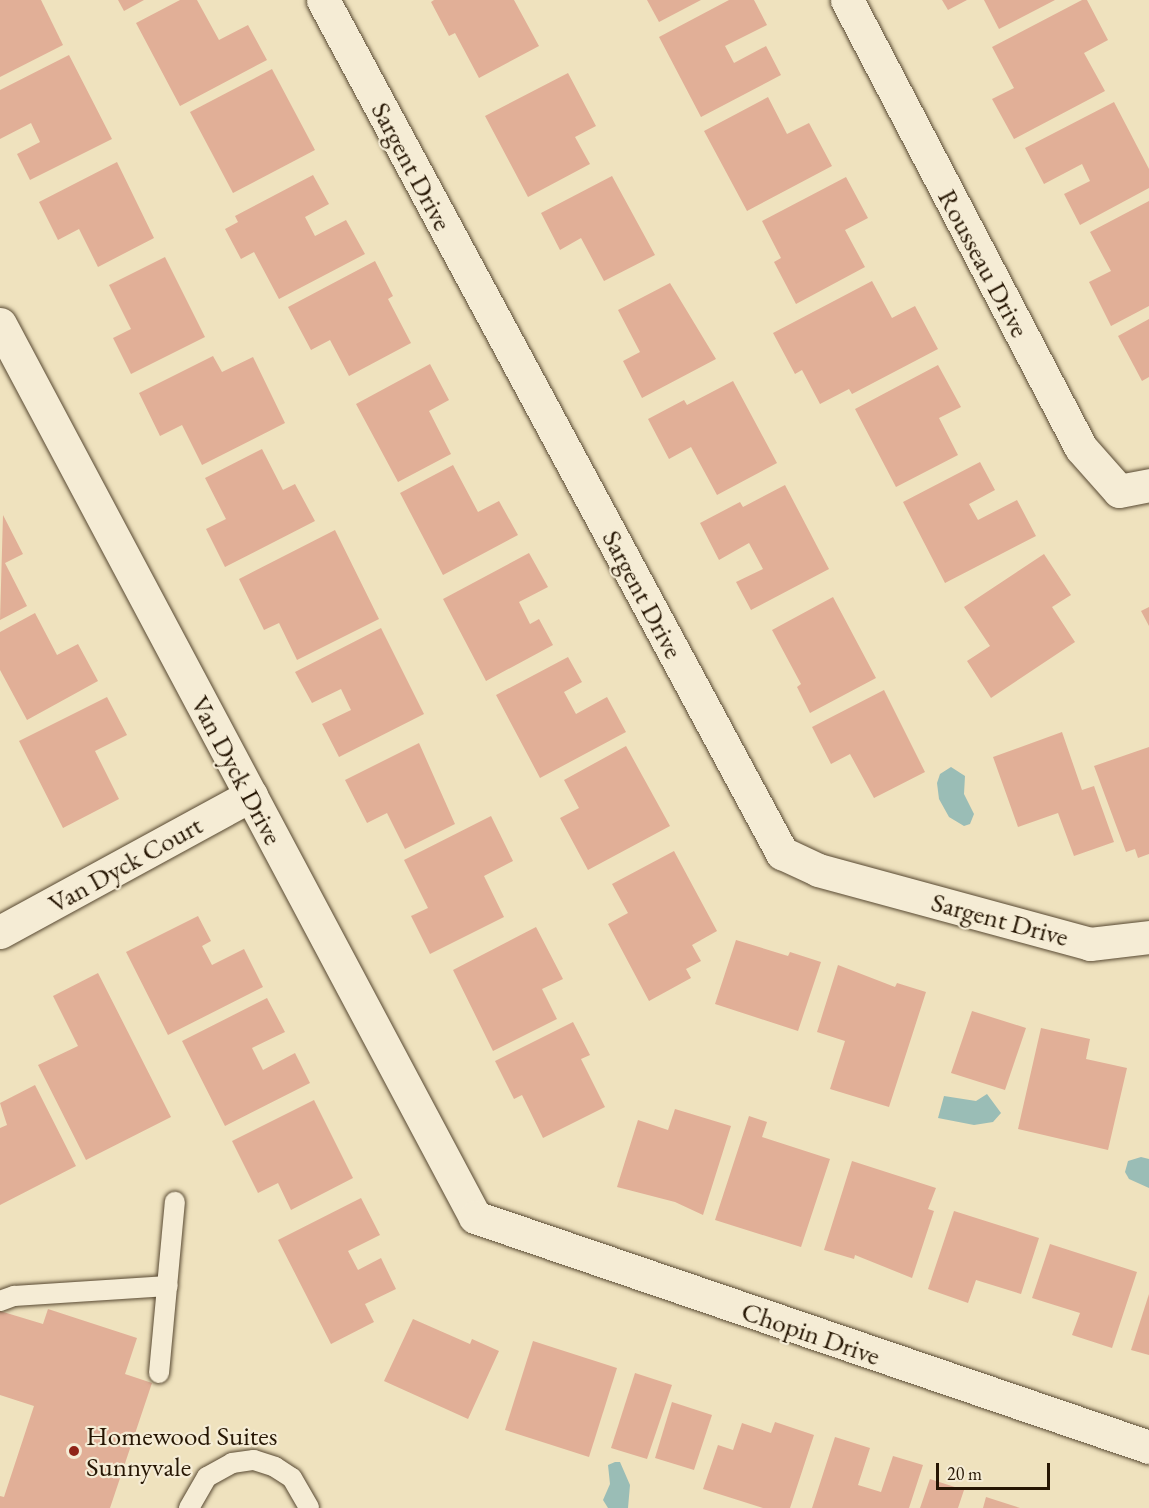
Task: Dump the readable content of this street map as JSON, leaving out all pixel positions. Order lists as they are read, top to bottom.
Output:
{
  "streets": {
    "street": [
      "Sargent Drive",
      "Rousseau Drive",
      "Van Dyck Drive",
      "Van Dyck Court",
      "Chopin Drive"
    ]
  },
  "crossings": [
    ["Van Dyck Drive", "Van Dyck Court"],
    ["Van Dyck Drive", "Chopin Drive"]
  ],
  "places": ["Homewood Suites Sunnyvale"],
  "scale_bar": "20 m"
}
